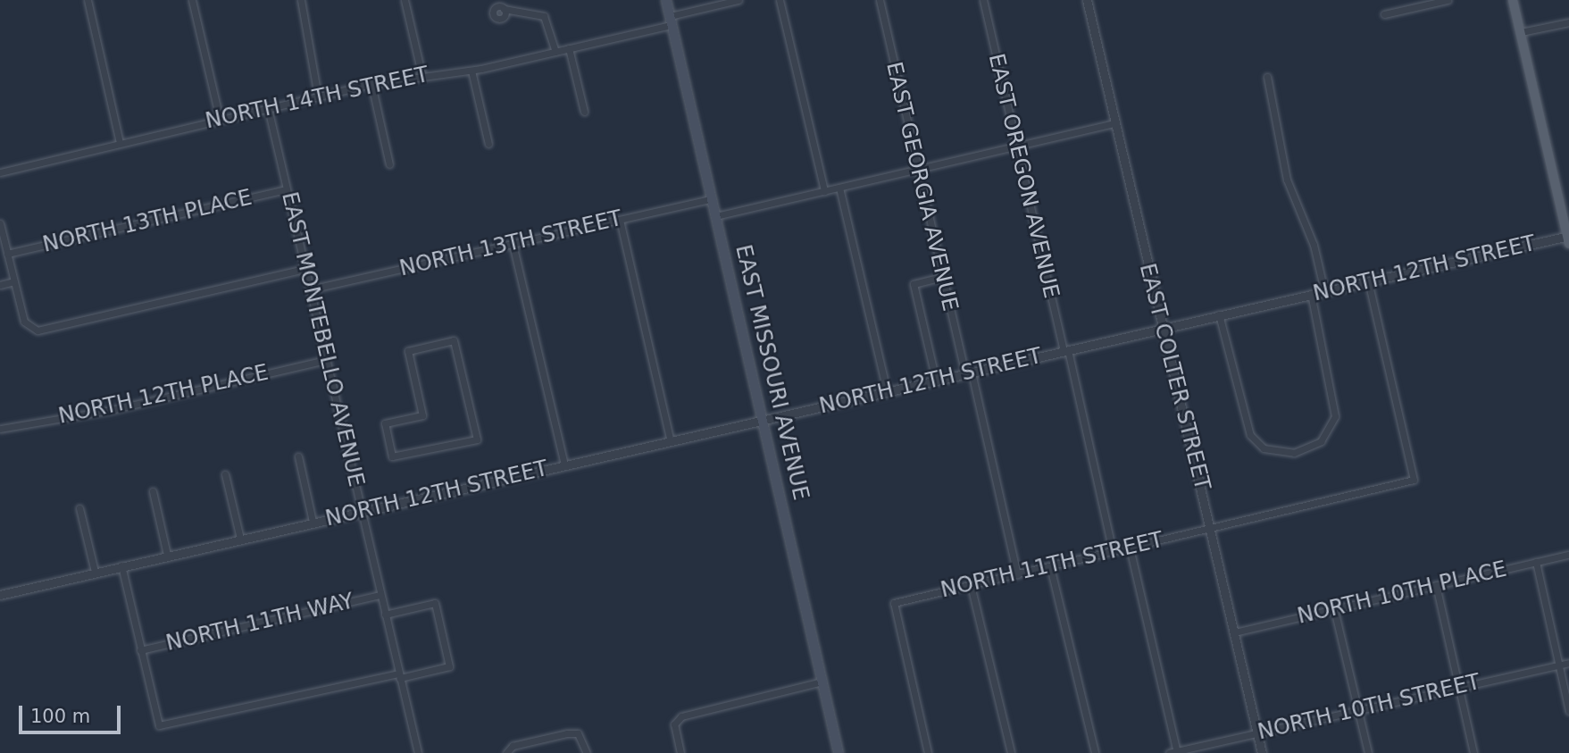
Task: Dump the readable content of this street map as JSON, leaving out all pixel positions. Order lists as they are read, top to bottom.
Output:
{
  "streets": {
    "main road": ["EAST MISSOURI AVENUE"],
    "street": [
      "NORTH 14TH STREET",
      "EAST OREGON AVENUE",
      "EAST GEORGIA AVENUE",
      "NORTH 13TH PLACE",
      "NORTH 13TH STREET",
      "NORTH 12TH STREET",
      "EAST MONTEBELLO AVENUE",
      "EAST COLTER STREET",
      "NORTH 12TH PLACE",
      "NORTH 11TH STREET",
      "NORTH 10TH PLACE",
      "NORTH 11TH WAY",
      "NORTH 10TH STREET"
    ]
  },
  "crossings": [
    ["NORTH 14TH STREET", "EAST MONTEBELLO AVENUE"],
    ["NORTH 14TH STREET", "EAST MISSOURI AVENUE"],
    ["EAST OREGON AVENUE", "NORTH 12TH STREET"],
    ["EAST OREGON AVENUE", "NORTH 11TH STREET"],
    ["EAST GEORGIA AVENUE", "NORTH 12TH STREET"],
    ["EAST GEORGIA AVENUE", "NORTH 11TH STREET"],
    ["NORTH 13TH PLACE", "EAST MONTEBELLO AVENUE"],
    ["NORTH 13TH STREET", "EAST MONTEBELLO AVENUE"],
    ["NORTH 13TH STREET", "EAST MISSOURI AVENUE"],
    ["NORTH 12TH STREET", "EAST MONTEBELLO AVENUE"],
    ["NORTH 12TH STREET", "EAST MISSOURI AVENUE"],
    ["NORTH 12TH STREET", "EAST COLTER STREET"],
    ["NORTH 12TH STREET", "NORTH 11TH STREET"],
    ["EAST MONTEBELLO AVENUE", "NORTH 12TH PLACE"],
    ["EAST MONTEBELLO AVENUE", "NORTH 11TH WAY"],
    ["EAST COLTER STREET", "NORTH 11TH STREET"],
    ["EAST COLTER STREET", "NORTH 10TH PLACE"],
    ["EAST COLTER STREET", "NORTH 10TH STREET"]
  ],
  "scale_bar": "100 m"
}
